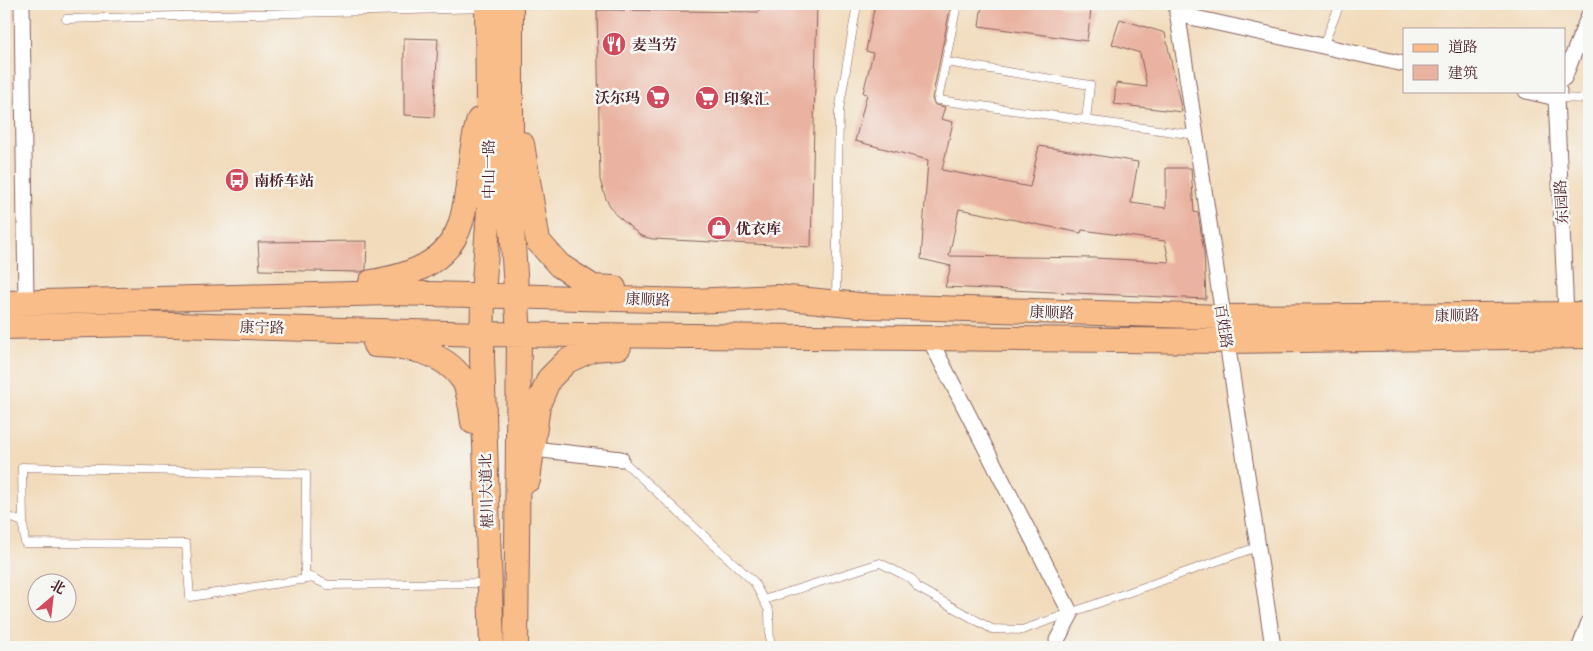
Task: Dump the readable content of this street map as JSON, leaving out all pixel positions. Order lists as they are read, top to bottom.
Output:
{
  "streets": {
    "main road": [
      "中山一路",
      "康顺路",
      "康宁路",
      "椹川大道北"
    ],
    "street": ["东园路", "百姓路"]
  },
  "crossings": [
    ["中山一路", "康顺路"],
    ["中山一路", "康宁路"],
    ["中山一路", "椹川大道北"],
    ["东园路", "康顺路"],
    ["康顺路", "百姓路"],
    ["康顺路", "康宁路"],
    ["康宁路", "椹川大道北"]
  ],
  "places": {
    "restaurant": ["麦当劳"],
    "supermarket": ["沃尔玛", "印象汇"],
    "bus stop": ["南桥车站"],
    "shop": ["优衣库"]
  },
  "legend": ["道路", "建筑"],
  "north": "top right"
}
